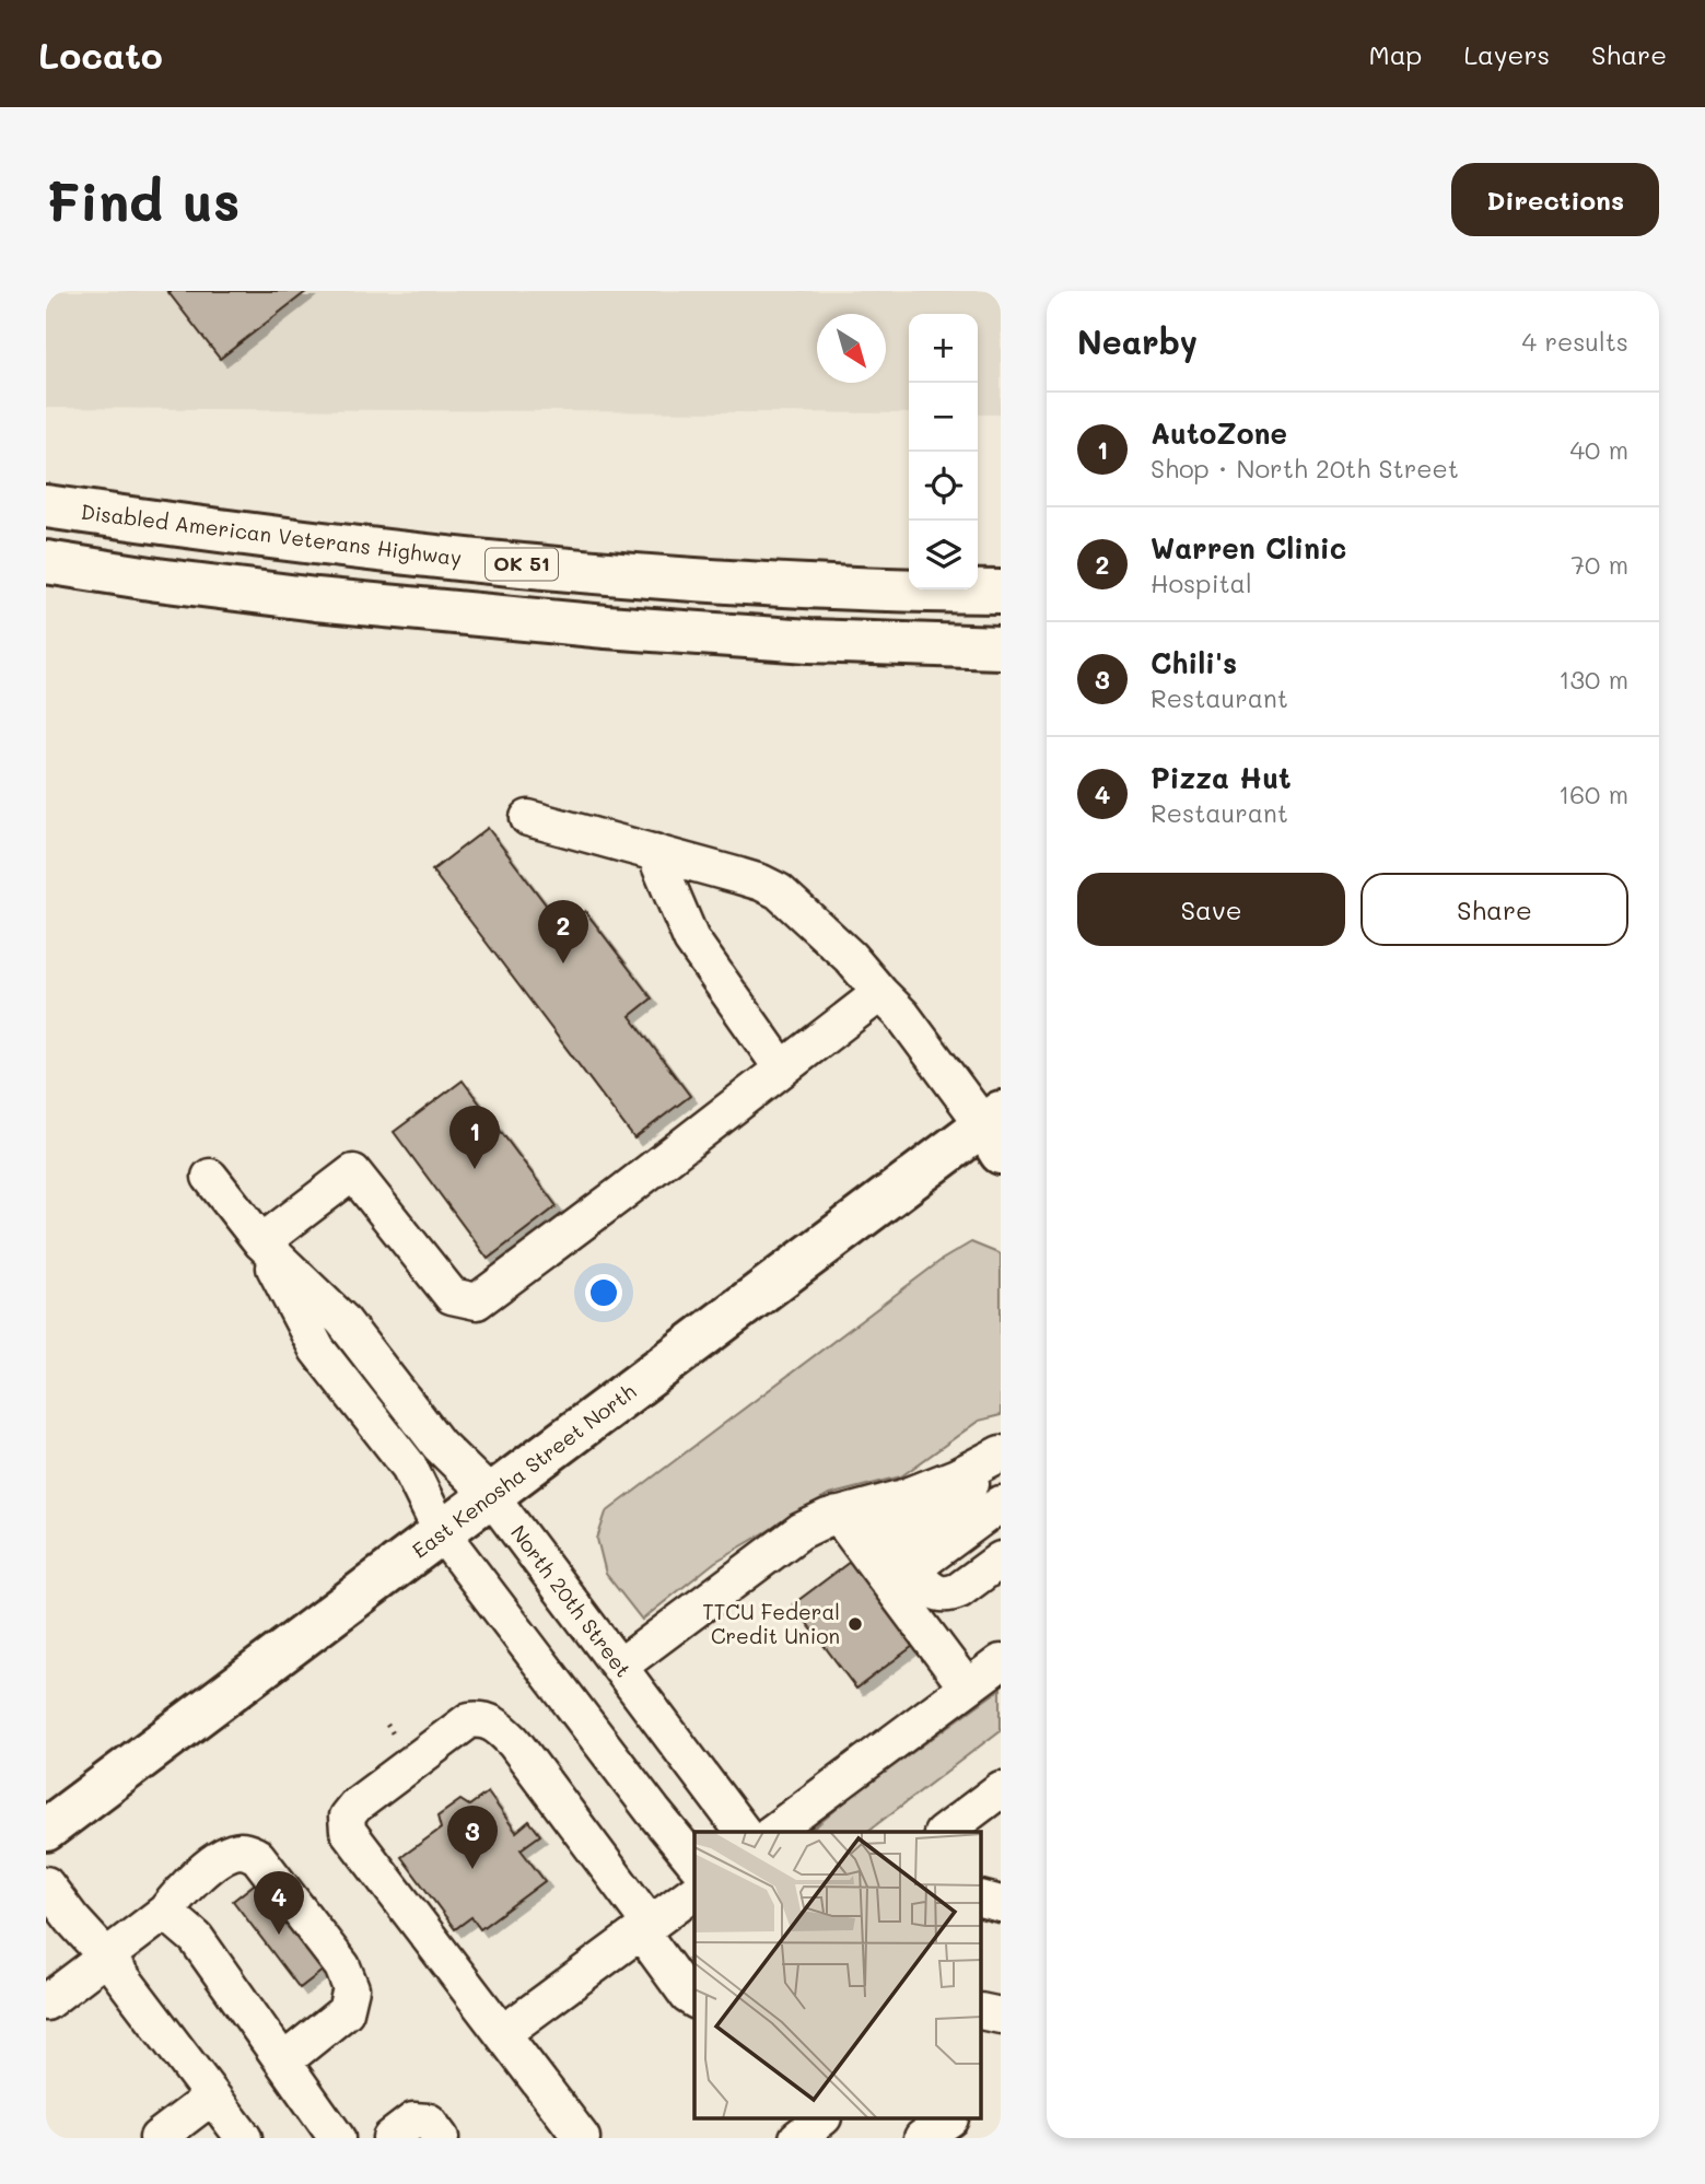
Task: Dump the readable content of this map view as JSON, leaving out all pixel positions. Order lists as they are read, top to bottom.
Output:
{
  "streets": {
    "main road": ["Disabled American Veterans Highway", "OK 51", "East Kenosha Street North"],
    "street": ["North 20th Street"]
  },
  "crossings": [
    ["East Kenosha Street North", "North 20th Street"]
  ],
  "places": ["TTCU Federal Credit Union"],
  "north": "bottom right",
  "page": {
    "header": "Locato",
    "nav": ["Map", "Layers", "Share"],
    "buttons": [
      "Directions",
      ["Save", "Share"]
    ],
    "title": "Find us",
    "heading": ["Nearby", "4 results"],
    "map_buttons": ["+", "−"],
    "list": [
      {
        "mark": "1",
        "name": "AutoZone",
        "note": "Shop · North 20th Street",
        "value": "40 m"
      },
      {
        "mark": "2",
        "name": "Warren Clinic",
        "note": "Hospital",
        "value": "70 m"
      },
      {
        "mark": "3",
        "name": "Chili's",
        "note": "Restaurant",
        "value": "130 m"
      },
      {
        "mark": "4",
        "name": "Pizza Hut",
        "note": "Restaurant",
        "value": "160 m"
      }
    ],
    "pins": [
      "2",
      "1",
      "3",
      "4"
    ]
  }
}
